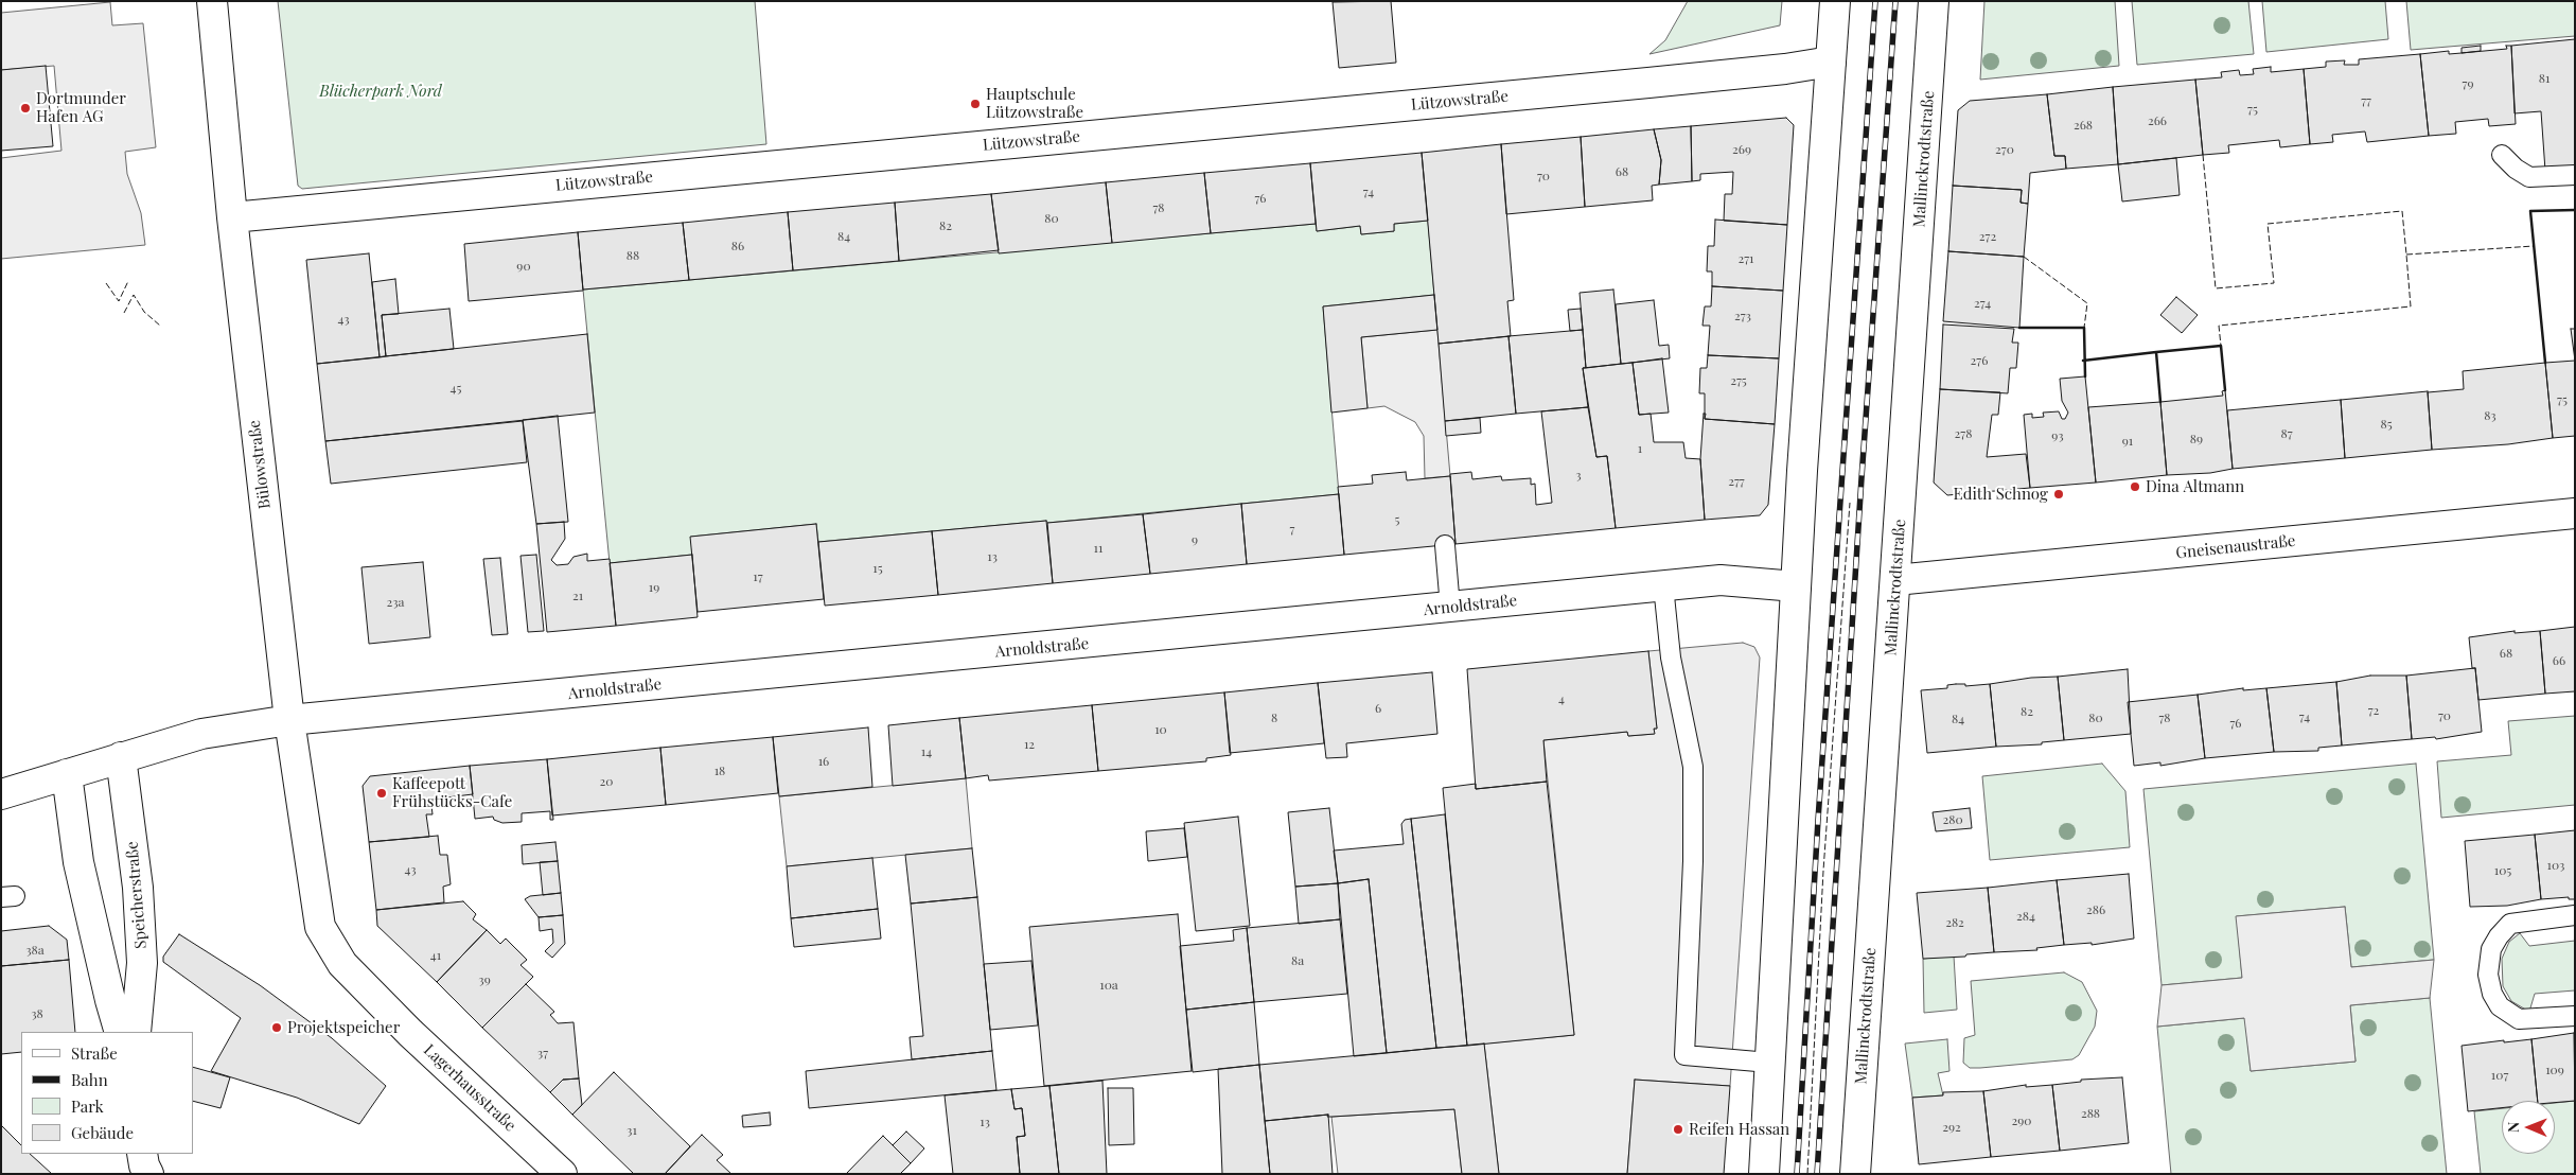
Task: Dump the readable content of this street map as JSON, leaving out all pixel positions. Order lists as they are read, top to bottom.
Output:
{
  "streets": {
    "street": [
      "Lützowstraße",
      "Mallinckrodtstraße",
      "Bülowstraße",
      "Gneisenaustraße",
      "Arnoldstraße",
      "Speicherstraße",
      "Lagerhausstraße"
    ]
  },
  "crossings": [
    ["Lützowstraße", "Bülowstraße"],
    ["Mallinckrodtstraße", "Gneisenaustraße"],
    ["Bülowstraße", "Arnoldstraße"],
    ["Bülowstraße", "Lagerhausstraße"]
  ],
  "parks": ["Blücherpark Nord"],
  "places": [
    "Hauptschule Lützowstraße",
    "Dortmunder Hafen AG",
    "Dina Altmann",
    "Edith Schnog",
    "Kaffeepott Frühstücks-Cafe",
    "Projektspeicher",
    "Reifen Hassan"
  ],
  "house_numbers": [
    "81",
    "79",
    "77",
    "75",
    "266",
    "268",
    "269",
    "270",
    "68",
    "70",
    "74",
    "76",
    "78",
    "80",
    "82",
    "84",
    "272",
    "86",
    "88",
    "271",
    "90",
    "274",
    "273",
    "43",
    "276",
    "275",
    "45",
    "75",
    "83",
    "85",
    "278",
    "87",
    "93",
    "89",
    "91",
    "1",
    "3",
    "277",
    "5",
    "7",
    "9",
    "11",
    "13",
    "15",
    "17",
    "19",
    "21",
    "23a",
    "68",
    "66",
    "4",
    "6",
    "72",
    "82",
    "70",
    "74",
    "8",
    "80",
    "78",
    "84",
    "76",
    "10",
    "12",
    "14",
    "16",
    "18",
    "20",
    "280",
    "103",
    "43",
    "105",
    "286",
    "284",
    "282",
    "38a",
    "41",
    "8a",
    "39",
    "10a",
    "38",
    "37",
    "109",
    "107",
    "288",
    "290",
    "13",
    "292",
    "31"
  ],
  "legend": [
    "Straße",
    "Bahn",
    "Park",
    "Gebäude"
  ],
  "north": "left"
}
